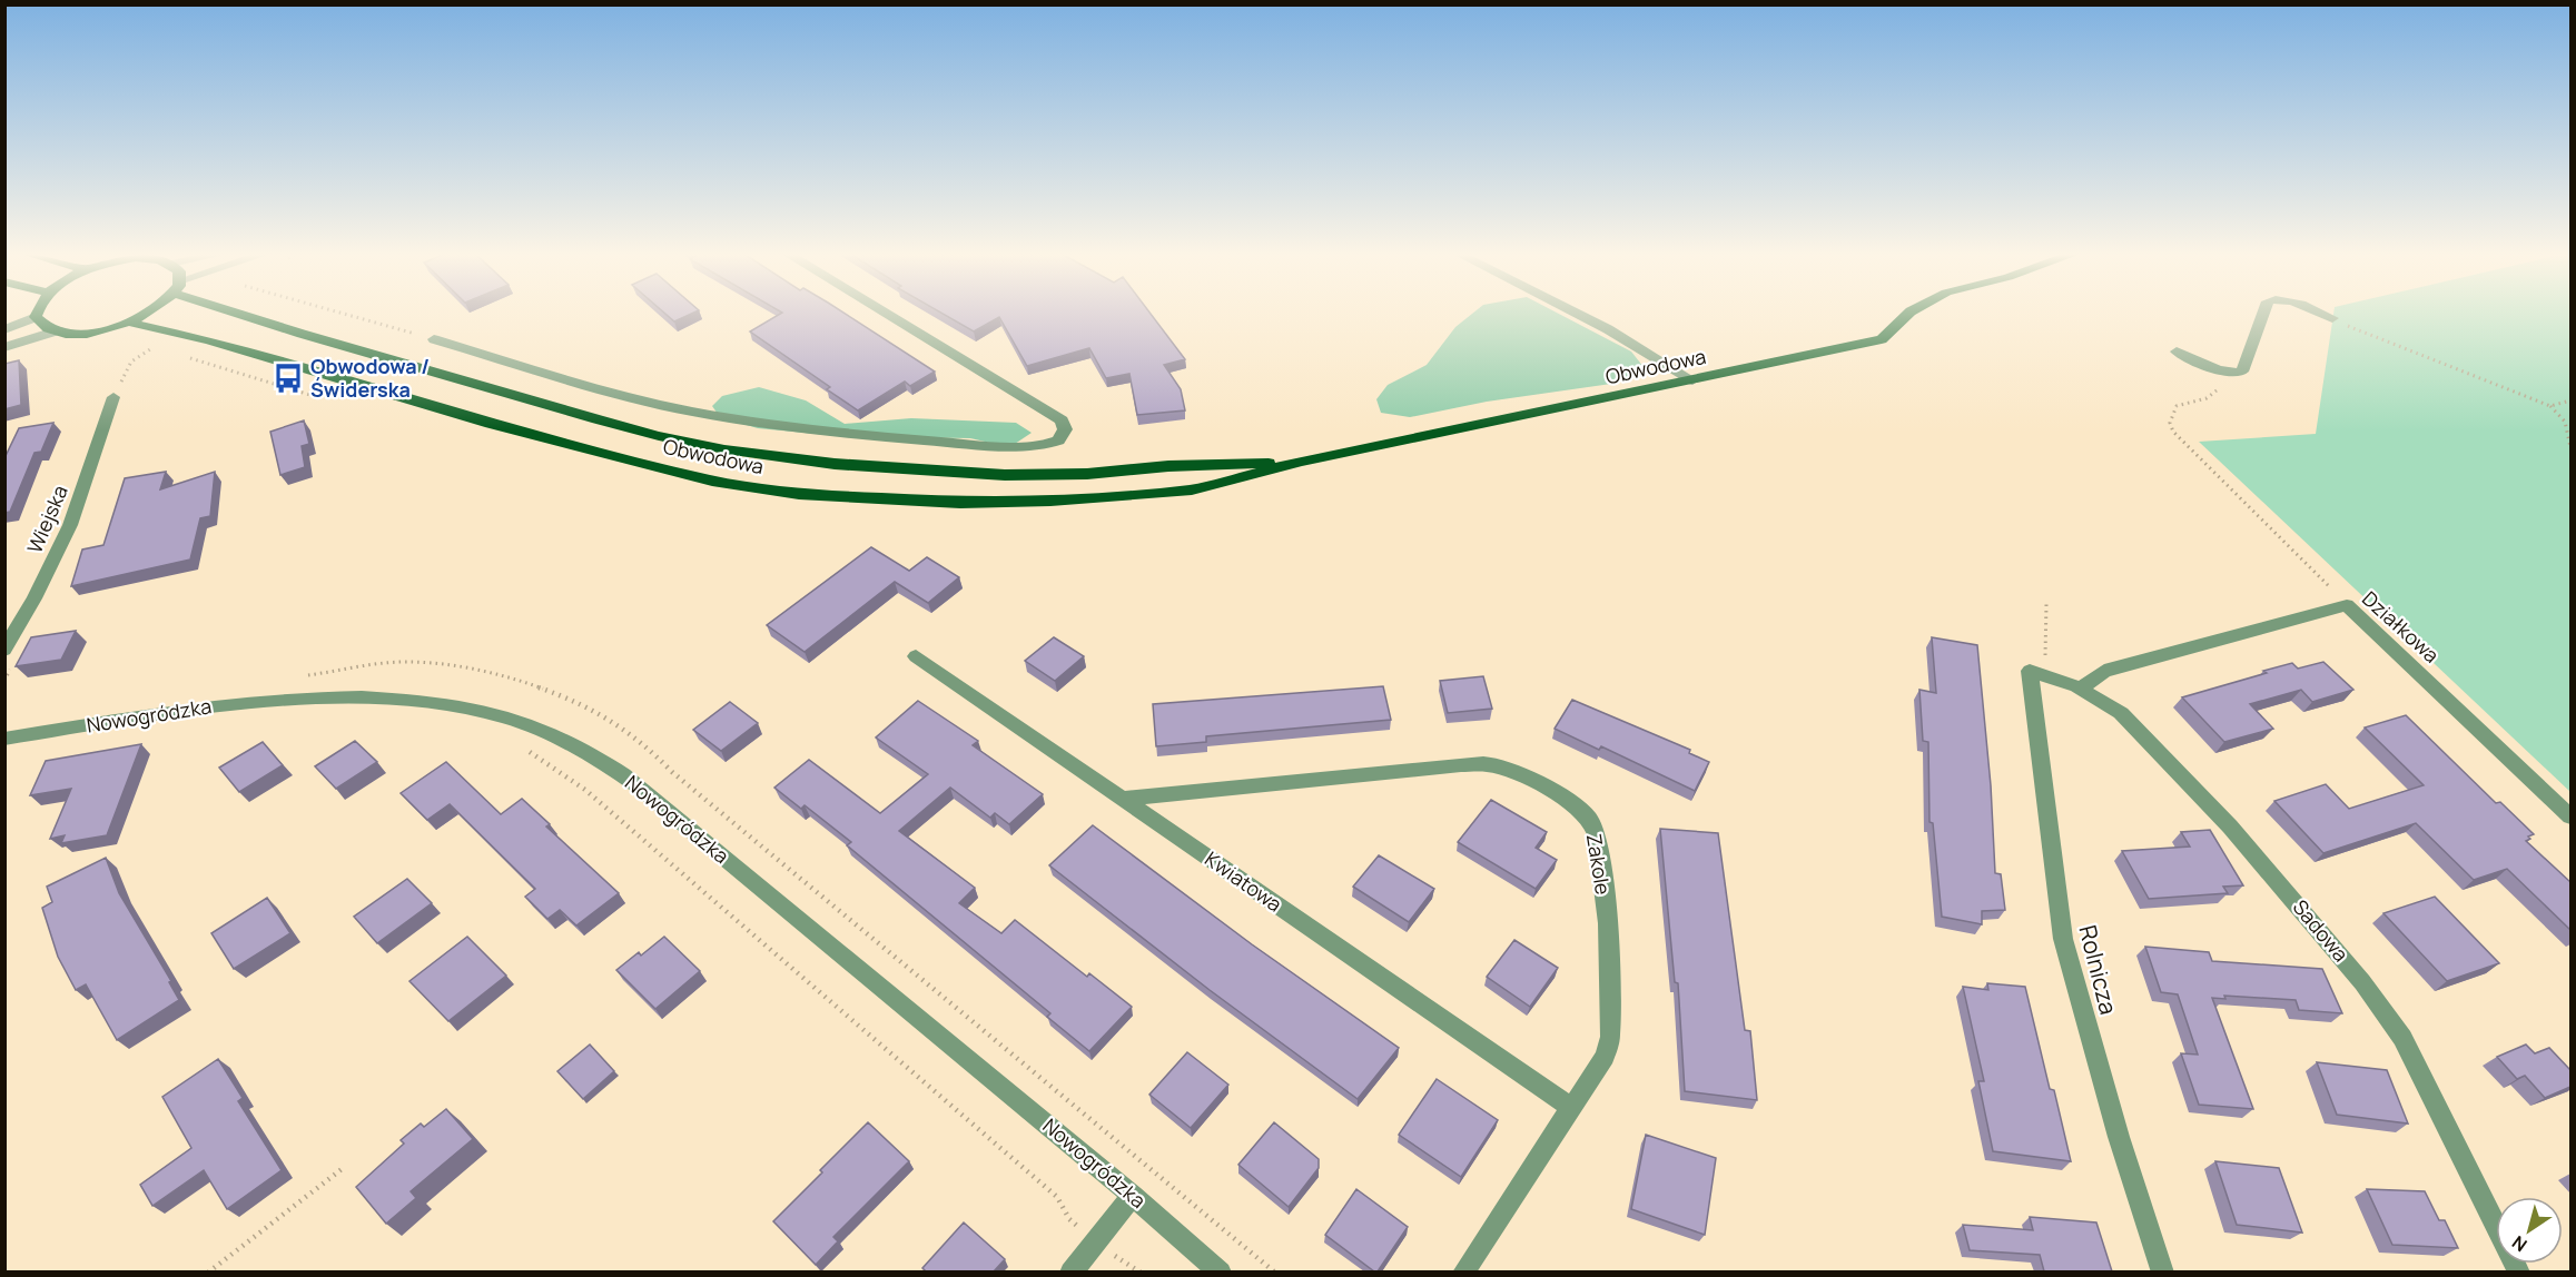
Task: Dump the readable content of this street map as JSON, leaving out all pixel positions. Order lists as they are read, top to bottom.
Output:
{
  "streets": {
    "main road": ["Obwodowa"],
    "street": [
      "Wiejska",
      "Działkowa",
      "Nowogródzka",
      "Zakole",
      "Kwiatowa",
      "Sadowa",
      "Rolnicza"
    ]
  },
  "crossings": [
    ["Działkowa", "Sadowa"],
    ["Zakole", "Kwiatowa"],
    ["Sadowa", "Rolnicza"]
  ],
  "places": {
    "bus stop": ["Obwodowa / Świderska"]
  },
  "north": "bottom left"
}
